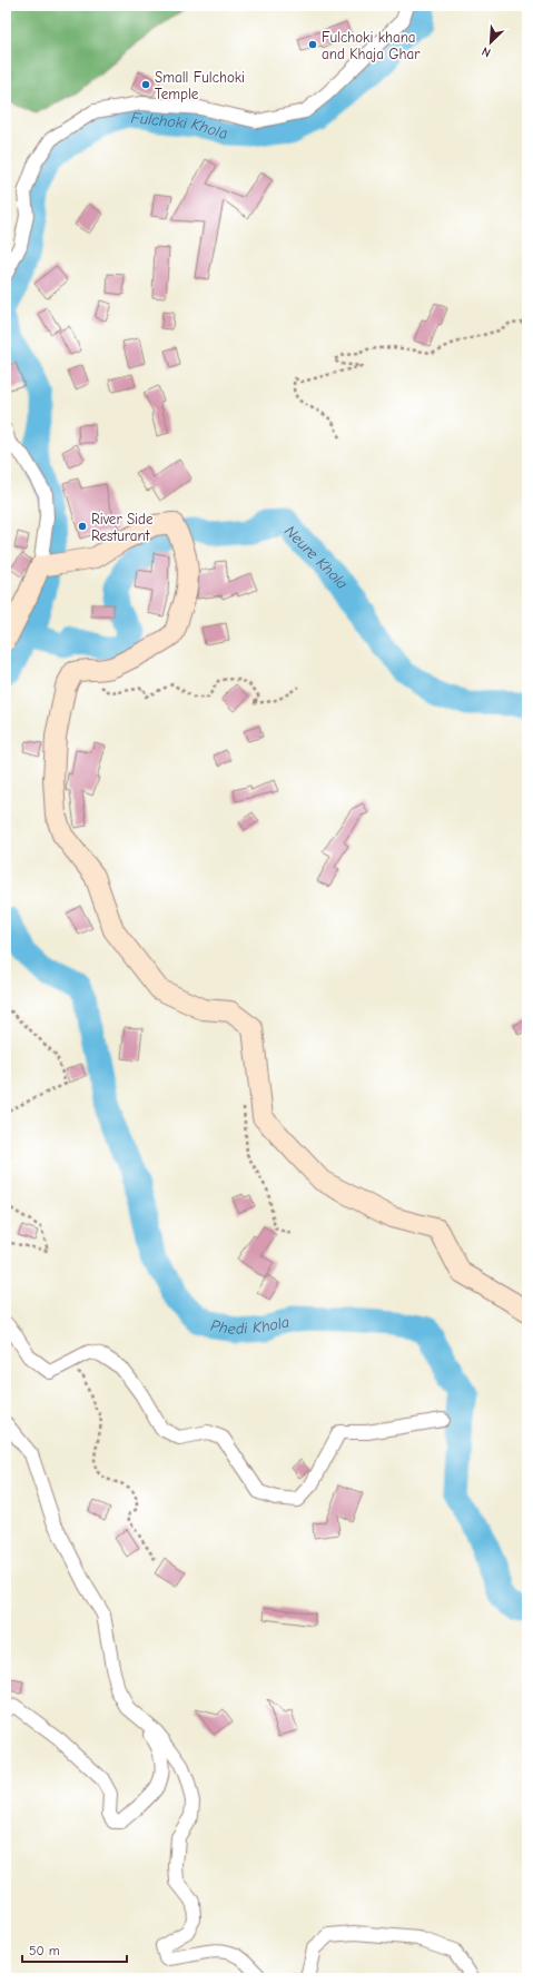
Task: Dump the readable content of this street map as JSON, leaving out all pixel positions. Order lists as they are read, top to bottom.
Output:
{
  "water": ["Fulchoki Khola", "Neure Khola", "Phedi Khola"],
  "places": ["Fulchoki khana and Khaja Ghar", "Small Fulchoki Temple", "River Side Resturant"],
  "scale_bar": "50 m",
  "north": "bottom left"
}
